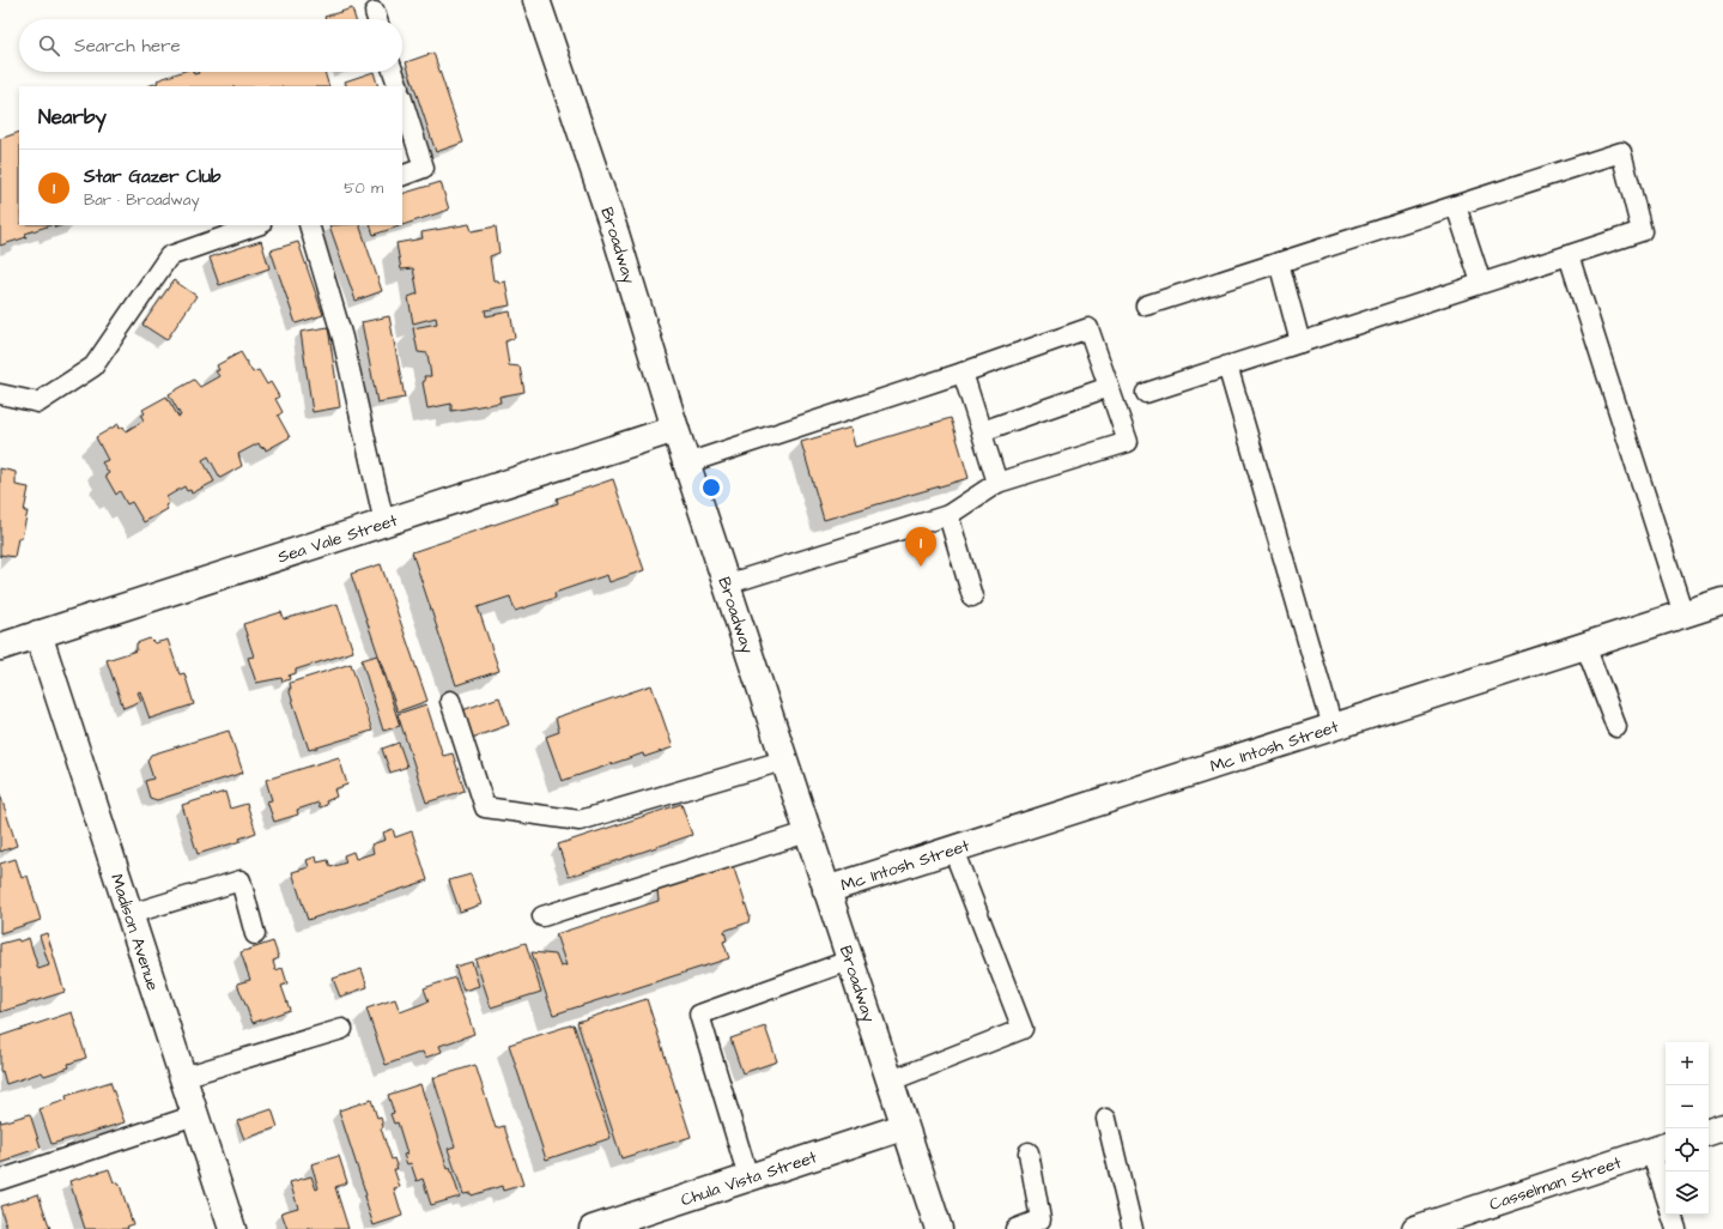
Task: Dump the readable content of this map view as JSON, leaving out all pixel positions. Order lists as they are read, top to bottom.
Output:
{
  "streets": {
    "street": [
      "Broadway",
      "Sea Vale Street",
      "Mc Intosh Street",
      "Madison Avenue",
      "Chula Vista Street",
      "Casselman Street"
    ]
  },
  "crossings": [
    ["Broadway", "Sea Vale Street"],
    ["Broadway", "Mc Intosh Street"],
    ["Broadway", "Chula Vista Street"],
    ["Sea Vale Street", "Madison Avenue"]
  ],
  "page": {
    "search": "Search here",
    "heading": "Nearby",
    "list": [
      {
        "mark": "1",
        "name": "Star Gazer Club",
        "note": "Bar · Broadway",
        "value": "50 m"
      }
    ],
    "pins": "1",
    "map_buttons": ["+", "−"]
  }
}
